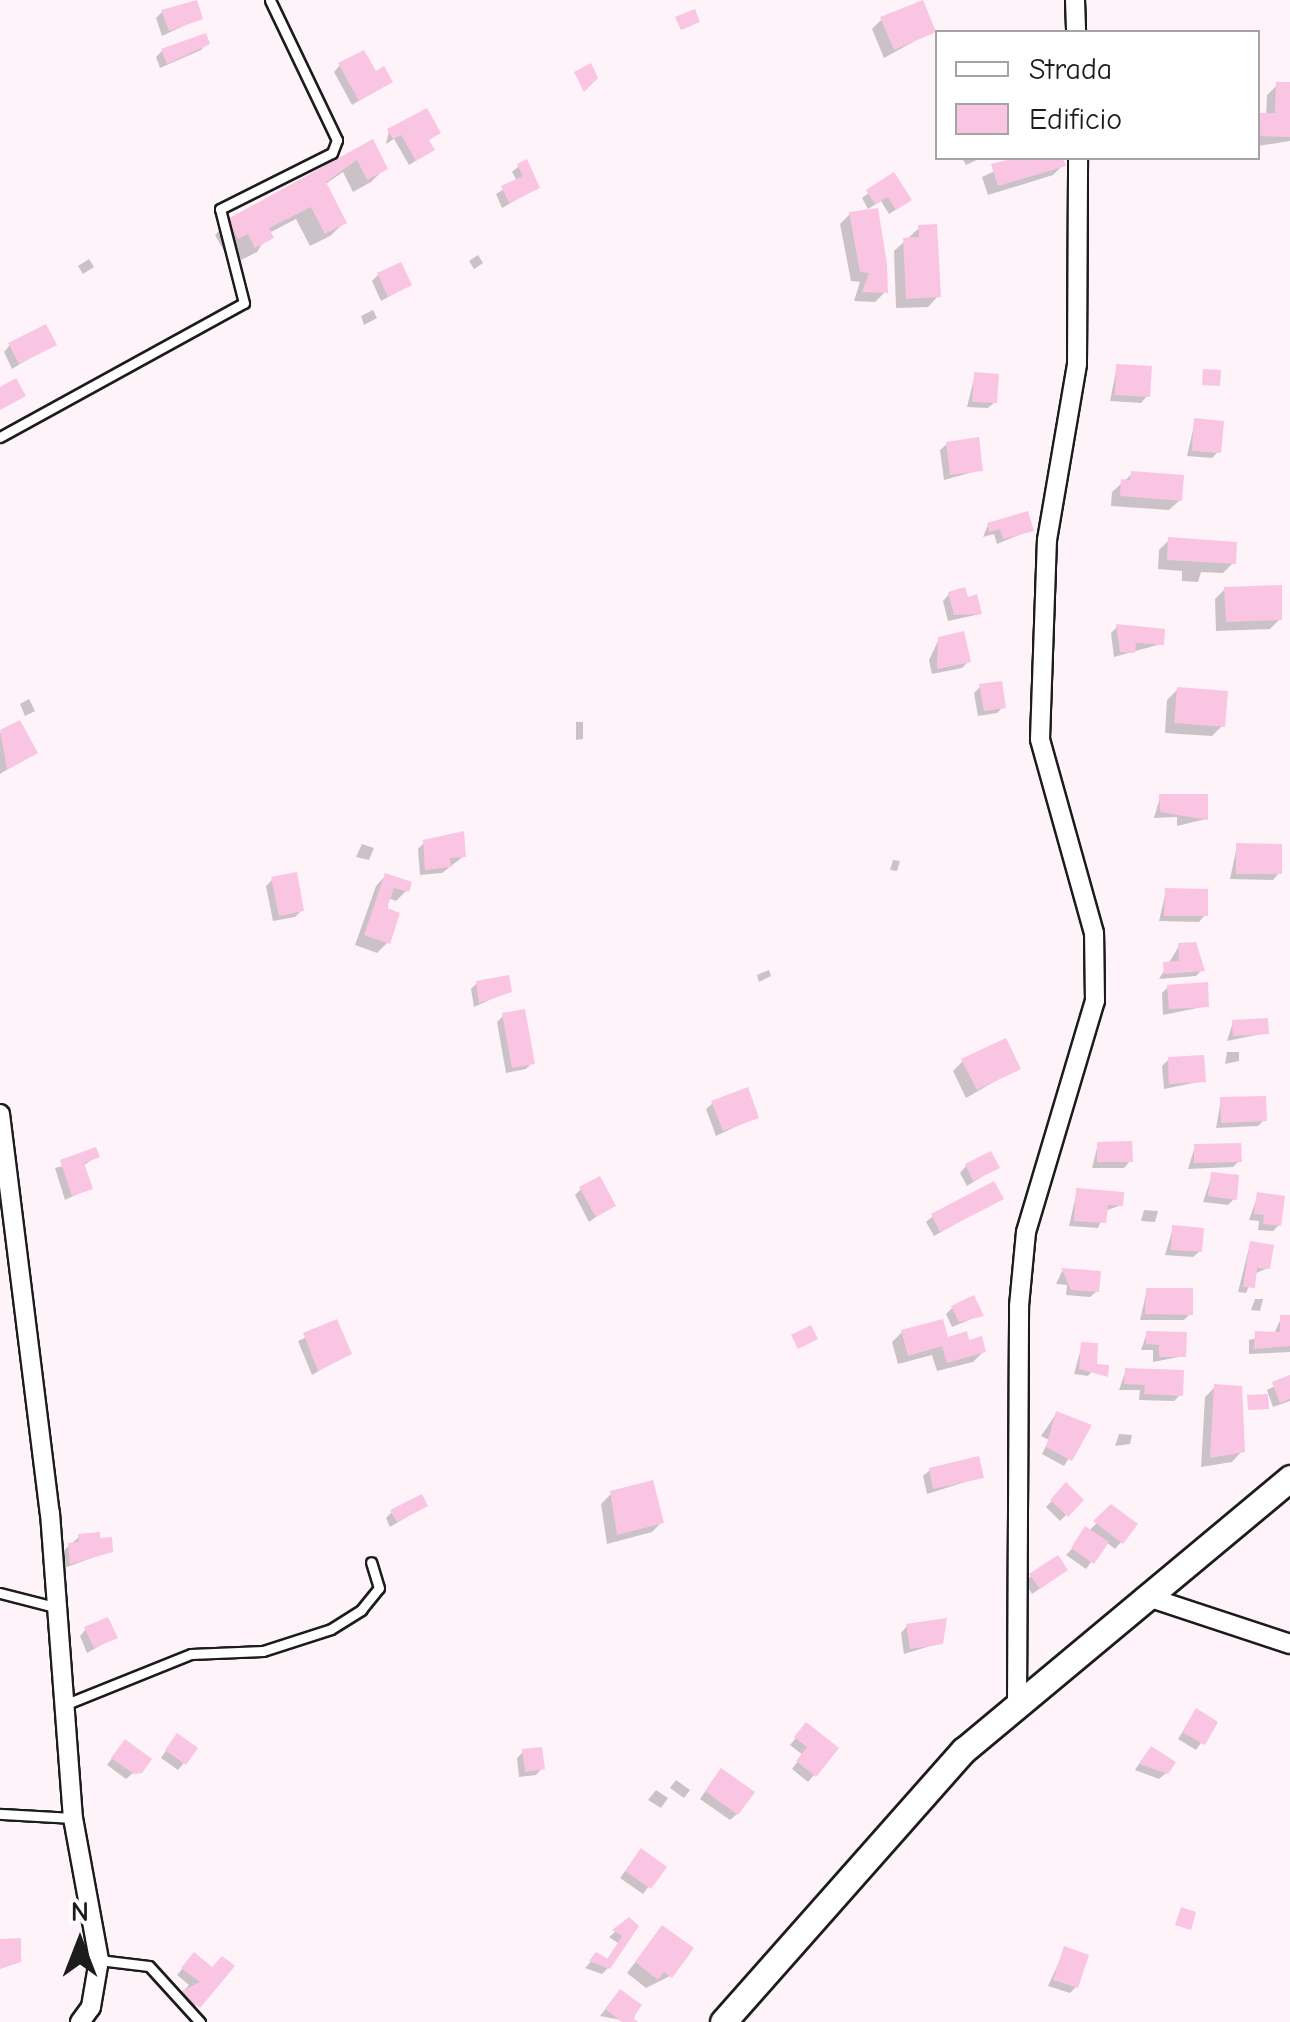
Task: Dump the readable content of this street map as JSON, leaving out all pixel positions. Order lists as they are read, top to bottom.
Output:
{
  "legend": ["Strada", "Edificio"],
  "north": "top"
}
